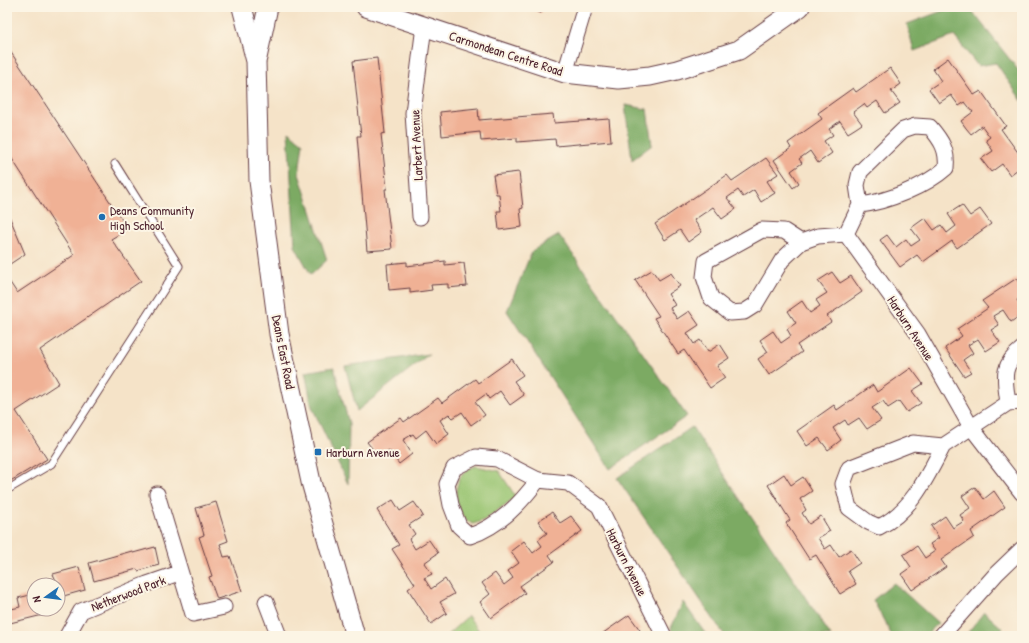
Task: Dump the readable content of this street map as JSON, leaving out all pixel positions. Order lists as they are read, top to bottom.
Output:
{
  "streets": {
    "street": [
      "Carmondean Centre Road",
      "Larbert Avenue",
      "Harburn Avenue",
      "Deans East Road",
      "Netherwood Park"
    ]
  },
  "crossings": [
    ["Carmondean Centre Road", "Larbert Avenue"]
  ],
  "places": {
    "other": ["Deans Community High School"],
    "transit": ["Harburn Avenue"]
  },
  "north": "left"
}
